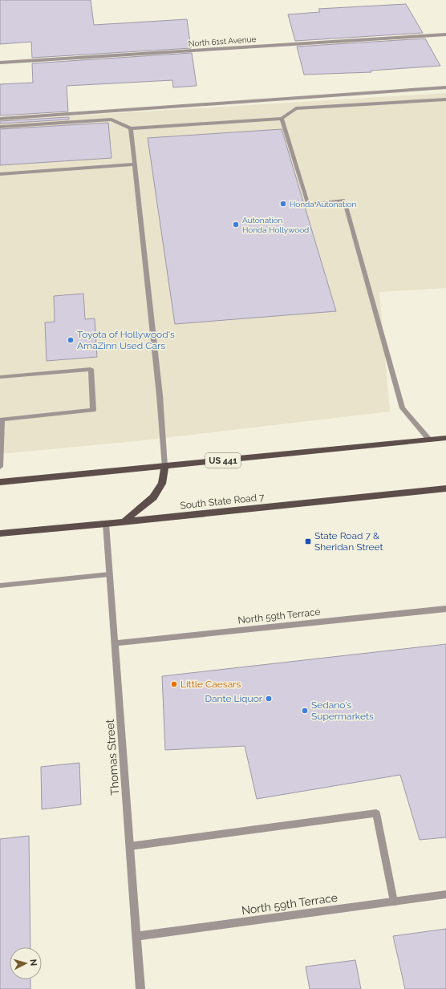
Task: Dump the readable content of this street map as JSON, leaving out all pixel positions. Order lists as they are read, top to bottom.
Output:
{
  "streets": {
    "main road": ["US 441", "South State Road 7"],
    "street": ["North 61st Avenue", "North 59th Terrace", "Thomas Street"]
  },
  "crossings": [
    ["South State Road 7", "Thomas Street"],
    ["North 59th Terrace", "Thomas Street"]
  ],
  "places": {
    "other": [
      "Honda Autonation",
      "Autonation Honda Hollywood",
      "Toyota of Hollywood's AmaZinn Used Cars",
      "Little Caesars",
      "Dante Liquor",
      "Sedano's Supermarkets"
    ],
    "transit": ["State Road 7 & Sheridan Street"]
  },
  "north": "right"
}
